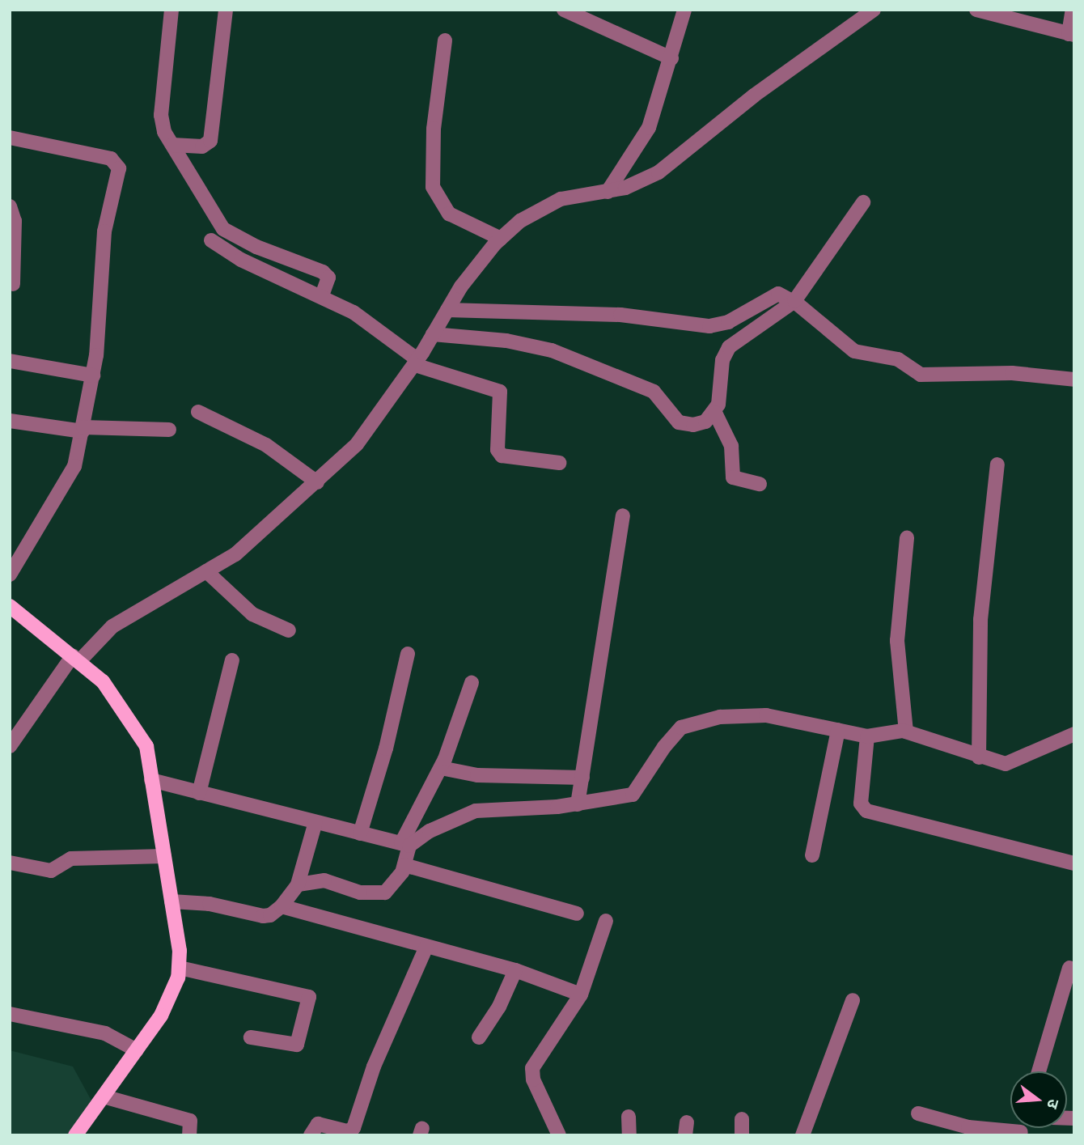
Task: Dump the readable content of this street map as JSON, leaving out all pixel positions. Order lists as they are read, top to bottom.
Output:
{
  "north": "right"
}
